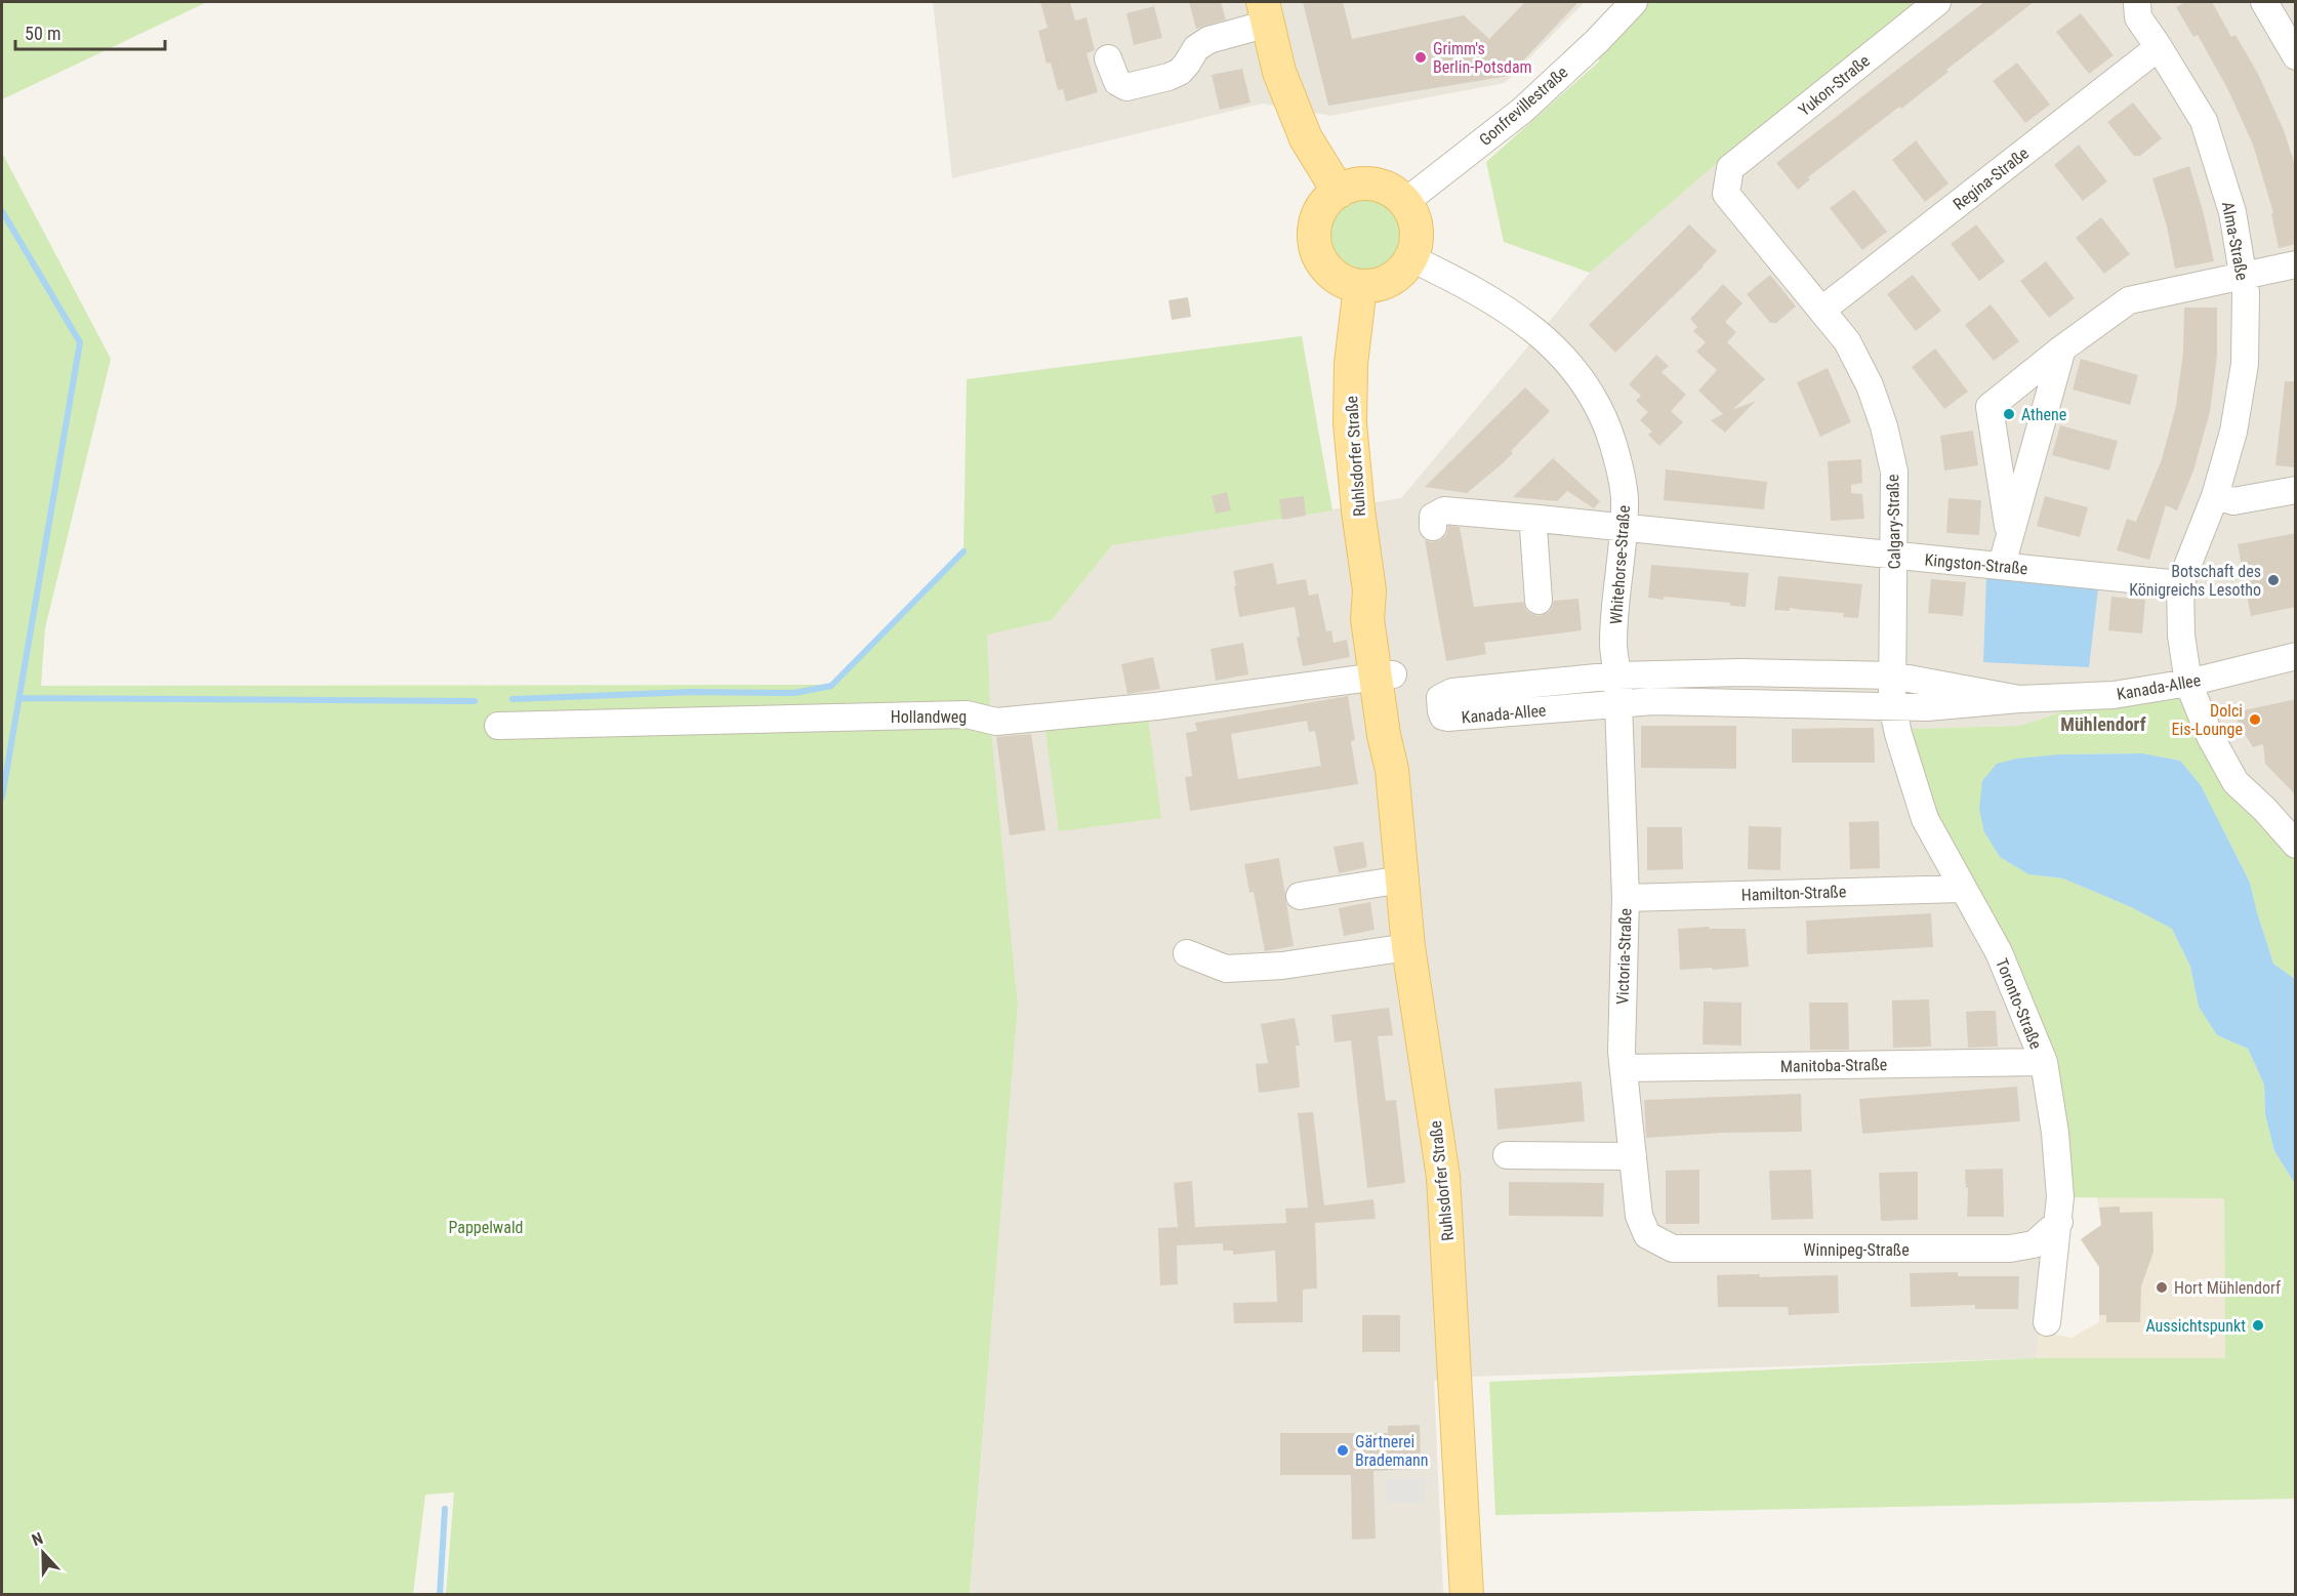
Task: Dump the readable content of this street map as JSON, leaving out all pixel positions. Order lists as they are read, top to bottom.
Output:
{
  "streets": {
    "main road": ["Ruhlsdorfer Straße"],
    "street": [
      "Yukon-Straße",
      "Gonfrevillestraße",
      "Regina-Straße",
      "Alma-Straße",
      "Calgary-Straße",
      "Kingston-Straße",
      "Whitehorse-Straße",
      "Kanada-Allee",
      "Hollandweg",
      "Hamilton-Straße",
      "Victoria-Straße",
      "Toronto-Straße",
      "Manitoba-Straße",
      "Winnipeg-Straße"
    ]
  },
  "crossings": [
    ["Yukon-Straße", "Calgary-Straße"],
    ["Gonfrevillestraße", "Ruhlsdorfer Straße"],
    ["Gonfrevillestraße", "Whitehorse-Straße"],
    ["Regina-Straße", "Alma-Straße"],
    ["Regina-Straße", "Calgary-Straße"],
    ["Alma-Straße", "Kingston-Straße"],
    ["Alma-Straße", "Kanada-Allee"],
    ["Ruhlsdorfer Straße", "Whitehorse-Straße"],
    ["Ruhlsdorfer Straße", "Hollandweg"],
    ["Calgary-Straße", "Kingston-Straße"],
    ["Calgary-Straße", "Kanada-Allee"],
    ["Calgary-Straße", "Toronto-Straße"],
    ["Kingston-Straße", "Whitehorse-Straße"],
    ["Whitehorse-Straße", "Kanada-Allee"],
    ["Whitehorse-Straße", "Victoria-Straße"],
    ["Kanada-Allee", "Victoria-Straße"],
    ["Kanada-Allee", "Toronto-Straße"],
    ["Hamilton-Straße", "Victoria-Straße"],
    ["Hamilton-Straße", "Toronto-Straße"],
    ["Victoria-Straße", "Manitoba-Straße"],
    ["Victoria-Straße", "Winnipeg-Straße"],
    ["Toronto-Straße", "Manitoba-Straße"],
    ["Toronto-Straße", "Winnipeg-Straße"]
  ],
  "districts": ["Mühlendorf"],
  "parks": ["Pappelwald"],
  "places": [
    "Grimm's Berlin-Potsdam",
    "Athene",
    "Botschaft des Königreichs Lesotho",
    "Dolci Eis-Lounge",
    "Hort Mühlendorf",
    "Aussichtspunkt",
    "Gärtnerei Brademann"
  ],
  "scale_bar": "50 m",
  "north": "top"
}
